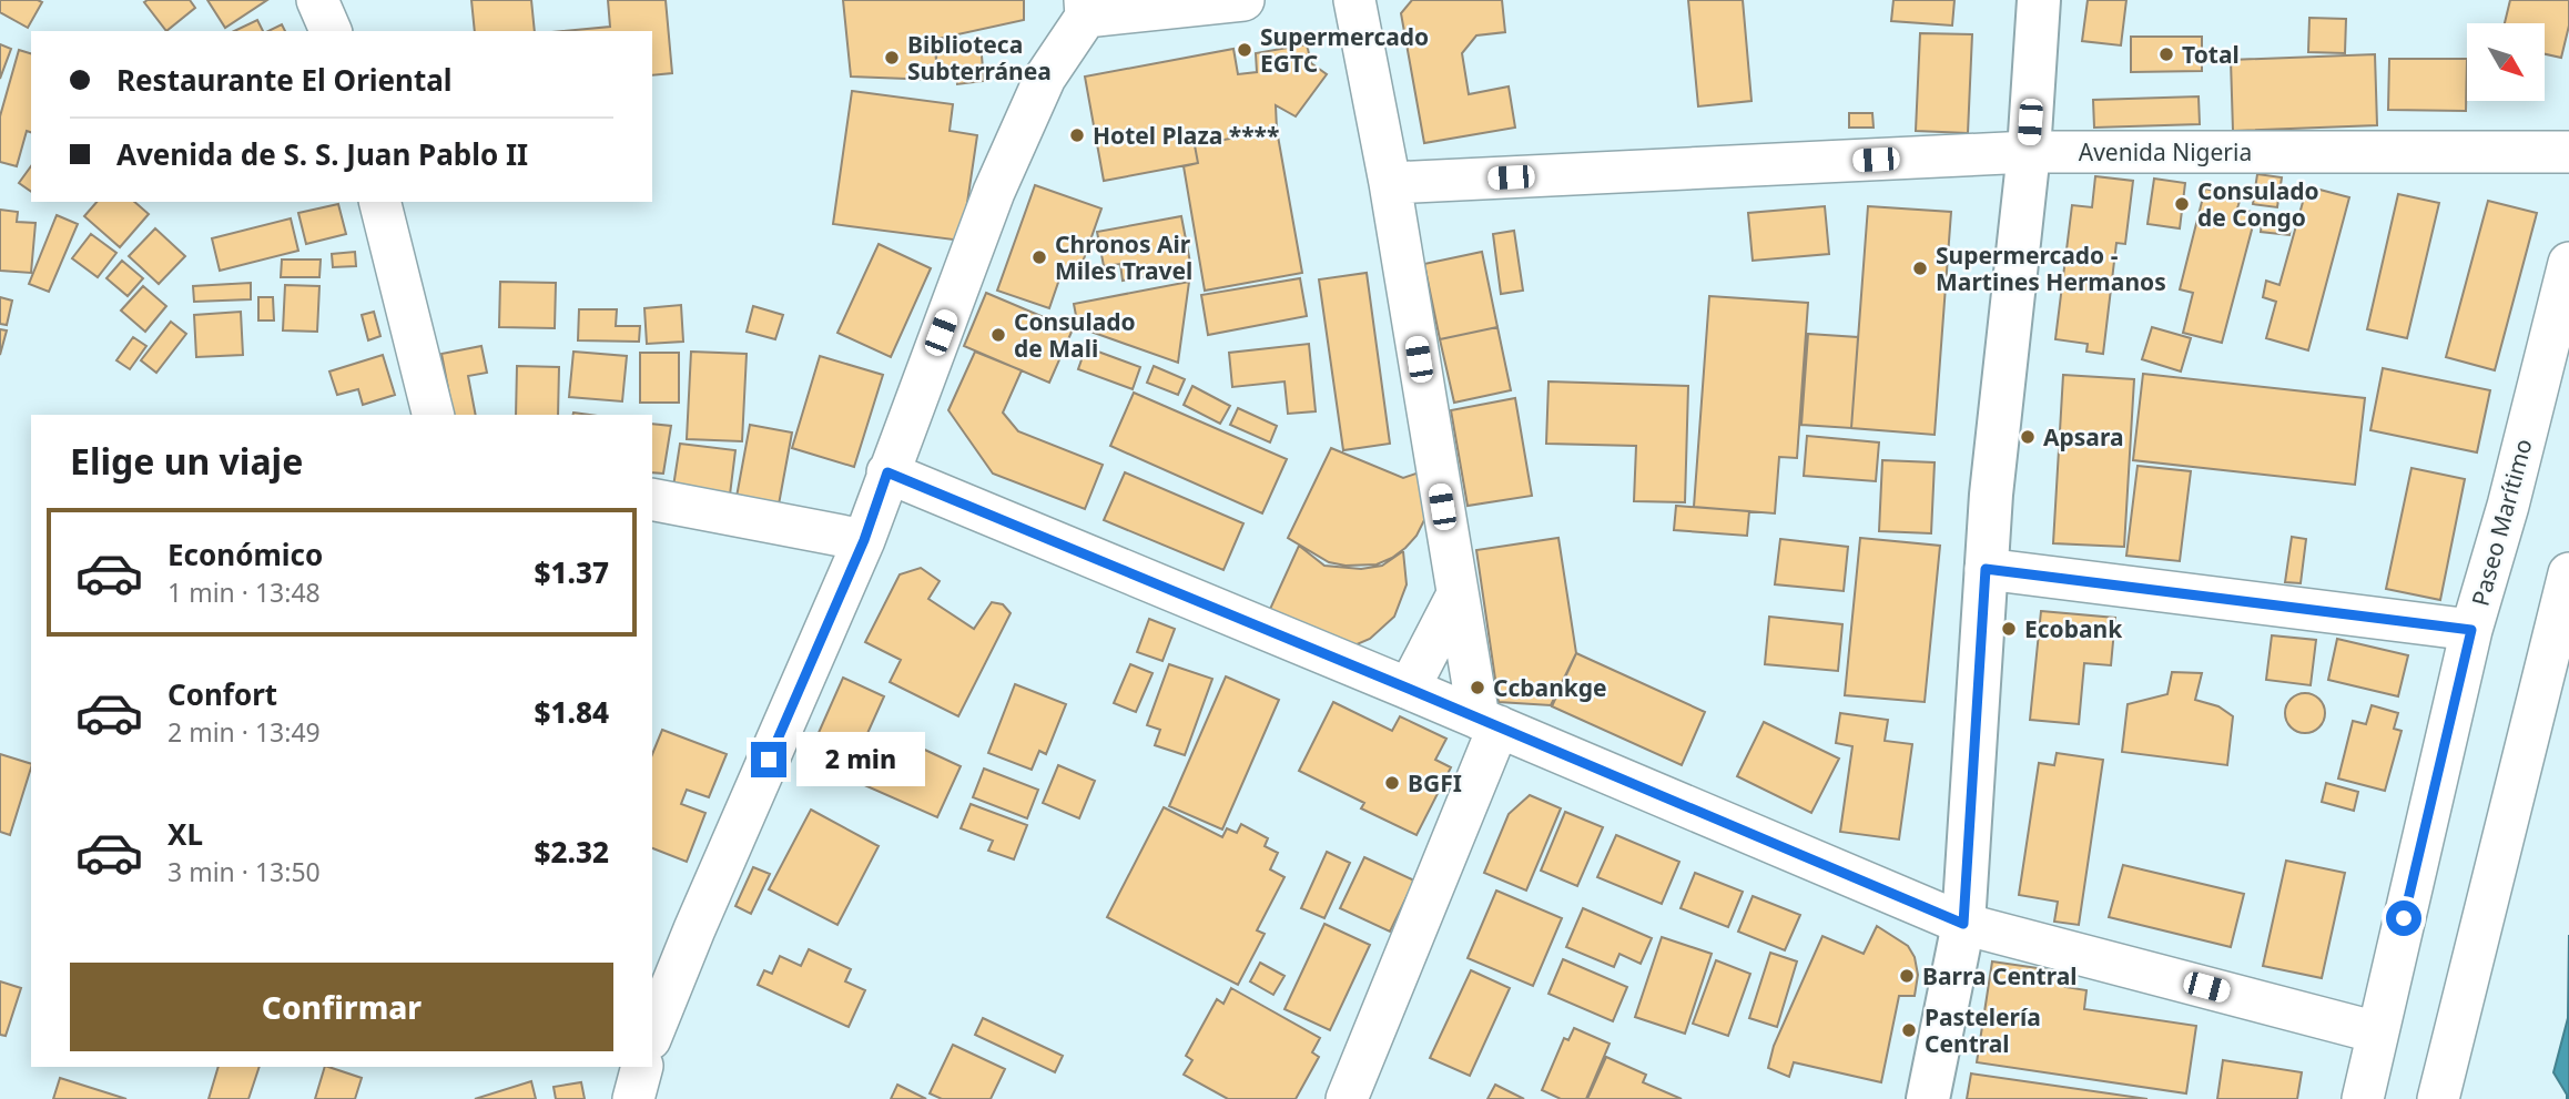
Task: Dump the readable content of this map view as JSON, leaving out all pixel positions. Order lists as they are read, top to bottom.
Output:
{
  "streets": {
    "street": ["Avenida Nigeria", "Paseo Marítimo"]
  },
  "places": [
    "Supermercado EGTC",
    "Total",
    "Biblioteca Subterránea",
    "Hotel Plaza ****",
    "Consulado de Congo",
    "Chronos Air Miles Travel",
    "Supermercado - Martines Hermanos",
    "Consulado de Mali",
    "Apsara",
    "Ecobank",
    "Ccbankge",
    "BGFI",
    "Barra Central",
    "Pastelería Central"
  ],
  "north": "bottom right",
  "page": {
    "banner": ["Restaurante El Oriental", "Avenida de S. S. Juan Pablo II"],
    "heading": "Elige un viaje",
    "list": [
      {
        "name": "Económico",
        "note": "1 min · 13:48",
        "value": "$1.37"
      },
      {
        "name": "Confort",
        "note": "2 min · 13:49",
        "value": "$1.84"
      },
      {
        "name": "XL",
        "note": "3 min · 13:50",
        "value": "$2.32"
      }
    ],
    "bubble": "2 min",
    "buttons": "Confirmar"
  }
}
